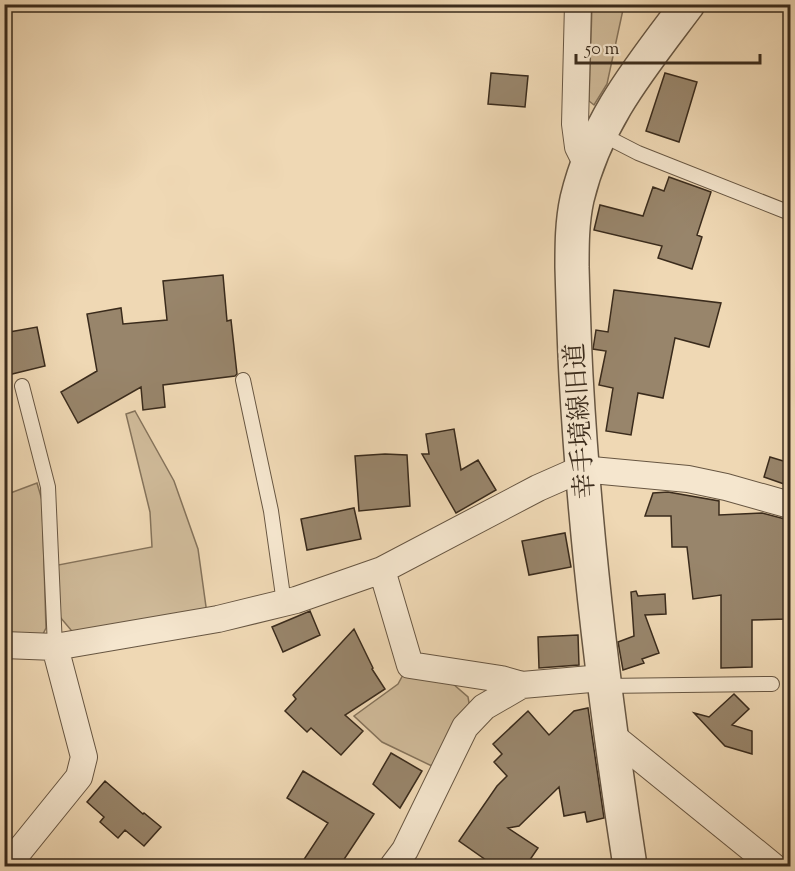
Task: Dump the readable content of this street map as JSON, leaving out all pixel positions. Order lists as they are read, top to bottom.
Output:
{
  "streets": {
    "street": ["幸手境線旧道"]
  },
  "scale_bar": "50 m"
}
